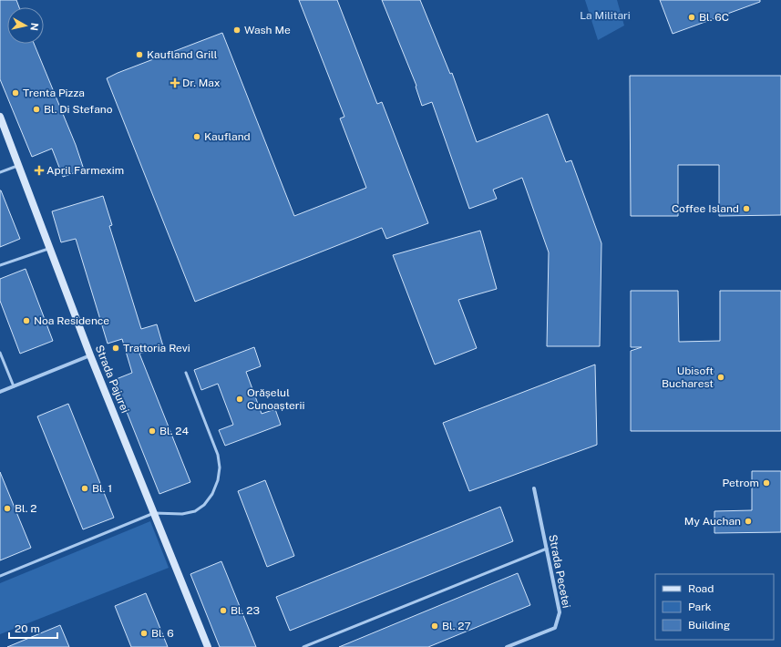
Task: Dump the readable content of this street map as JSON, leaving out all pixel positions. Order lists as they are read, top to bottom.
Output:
{
  "streets": {
    "street": ["Strada Pajurei", "Strada Pecetei"]
  },
  "parks": ["La Militari"],
  "places": {
    "other": [
      "Bl. 6C",
      "Wash Me",
      "Kaufland Grill",
      "Trenta Pizza",
      "Bl. Di Stefano",
      "Kaufland",
      "Coffee Island",
      "Noa Residence",
      "Trattoria Revi",
      "Ubisoft Bucharest",
      "Orășelul Cunoașterii",
      "Bl. 24",
      "Petrom",
      "Bl. 1",
      "Bl. 2",
      "My Auchan",
      "Bl. 23",
      "Bl. 27",
      "Bl. 6"
    ],
    "health": ["Dr. Max", "April Farmexim"]
  },
  "legend": ["Road", "Park", "Building"],
  "scale_bar": "20 m",
  "north": "right"
}
